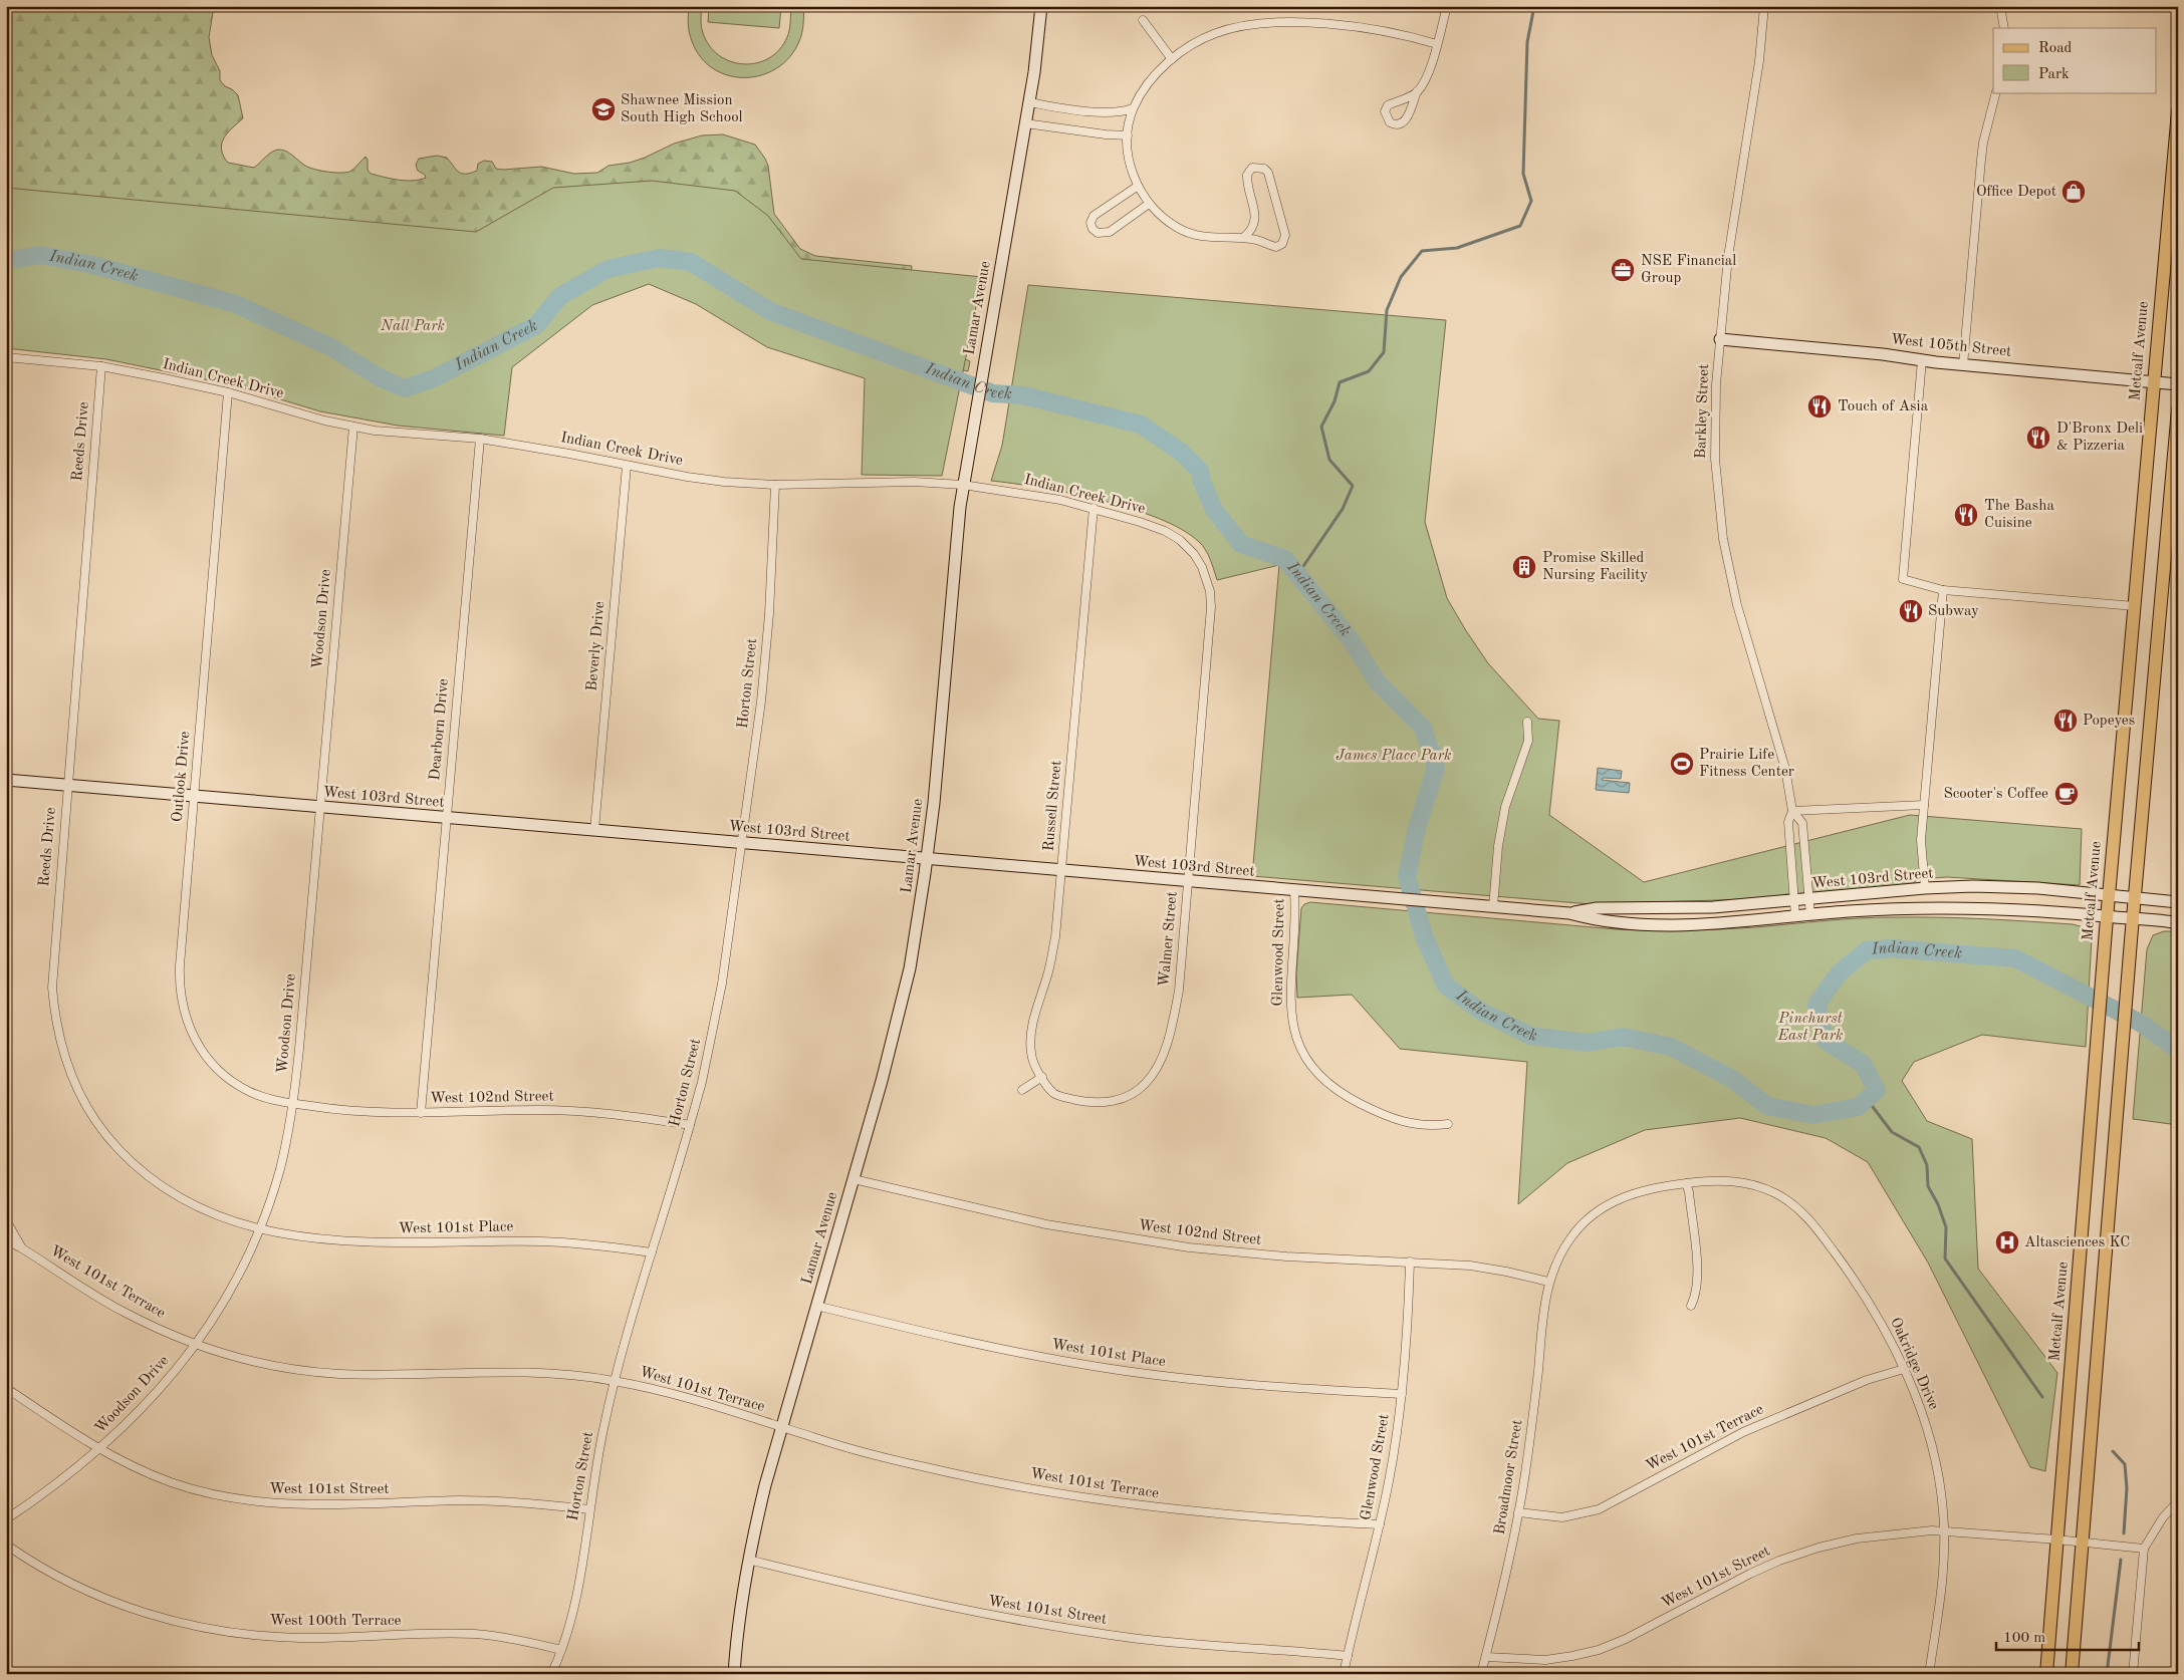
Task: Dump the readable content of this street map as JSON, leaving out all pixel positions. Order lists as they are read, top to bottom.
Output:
{
  "streets": {
    "main road": [
      "Lamar Avenue",
      "West 105th Street",
      "Metcalf Avenue",
      "West 103rd Street"
    ],
    "street": [
      "Indian Creek Drive",
      "Barkley Street",
      "Reeds Drive",
      "Woodson Drive",
      "Beverly Drive",
      "Horton Street",
      "Dearborn Drive",
      "Outlook Drive",
      "Russell Street",
      "Walmer Street",
      "Glenwood Street",
      "West 102nd Street",
      "West 101st Place",
      "West 101st Terrace",
      "Oakridge Drive",
      "Broadmoor Street",
      "West 101st Street",
      "West 100th Terrace"
    ]
  },
  "crossings": [
    ["Lamar Avenue", "Indian Creek Drive"],
    ["Lamar Avenue", "West 103rd Street"],
    ["Lamar Avenue", "West 102nd Street"],
    ["Lamar Avenue", "West 101st Place"],
    ["Lamar Avenue", "West 101st Terrace"],
    ["Lamar Avenue", "West 101st Street"],
    ["West 105th Street", "Metcalf Avenue"],
    ["West 105th Street", "Barkley Street"],
    ["Metcalf Avenue", "West 103rd Street"],
    ["Metcalf Avenue", "West 101st Street"],
    ["Indian Creek Drive", "Reeds Drive"],
    ["Indian Creek Drive", "Woodson Drive"],
    ["Indian Creek Drive", "Beverly Drive"],
    ["Indian Creek Drive", "Horton Street"],
    ["Indian Creek Drive", "Dearborn Drive"],
    ["Indian Creek Drive", "Outlook Drive"],
    ["Indian Creek Drive", "Russell Street"],
    ["Indian Creek Drive", "Walmer Street"],
    ["Barkley Street", "West 103rd Street"],
    ["Reeds Drive", "Woodson Drive"],
    ["Reeds Drive", "West 103rd Street"],
    ["Reeds Drive", "West 101st Place"],
    ["Woodson Drive", "Outlook Drive"],
    ["Woodson Drive", "West 103rd Street"],
    ["Woodson Drive", "West 102nd Street"],
    ["Woodson Drive", "West 101st Place"],
    ["Woodson Drive", "West 101st Terrace"],
    ["Woodson Drive", "West 101st Street"],
    ["Beverly Drive", "West 103rd Street"],
    ["Horton Street", "West 103rd Street"],
    ["Horton Street", "West 102nd Street"],
    ["Horton Street", "West 101st Place"],
    ["Horton Street", "West 101st Terrace"],
    ["Horton Street", "West 101st Street"],
    ["Horton Street", "West 100th Terrace"],
    ["Dearborn Drive", "West 103rd Street"],
    ["Dearborn Drive", "West 102nd Street"],
    ["Outlook Drive", "West 103rd Street"],
    ["Outlook Drive", "West 102nd Street"],
    ["West 103rd Street", "Russell Street"],
    ["West 103rd Street", "Walmer Street"],
    ["West 103rd Street", "Glenwood Street"],
    ["Russell Street", "Walmer Street"],
    ["Glenwood Street", "West 102nd Street"],
    ["Glenwood Street", "West 101st Place"],
    ["Glenwood Street", "West 101st Terrace"],
    ["Glenwood Street", "West 101st Street"],
    ["West 102nd Street", "Oakridge Drive"],
    ["West 102nd Street", "Broadmoor Street"],
    ["West 101st Terrace", "Oakridge Drive"],
    ["West 101st Terrace", "Broadmoor Street"],
    ["Oakridge Drive", "Broadmoor Street"],
    ["Oakridge Drive", "West 101st Street"],
    ["Broadmoor Street", "West 101st Street"]
  ],
  "water": ["Indian Creek"],
  "parks": ["Nall Park", "James Place Park", "Pinehurst East Park"],
  "places": {
    "school or university": ["Shawnee Mission South High School"],
    "shop": ["Office Depot"],
    "office": ["NSE Financial Group"],
    "restaurant": [
      "Touch of Asia",
      "D'Bronx Deli & Pizzeria",
      "The Basha Cuisine",
      "Subway",
      "Popeyes"
    ],
    "building": ["Promise Skilled Nursing Facility"],
    "sports": ["Prairie Life Fitness Center"],
    "cafe": ["Scooter's Coffee"],
    "hospital": ["Altasciences KC"]
  },
  "legend": ["Road", "Park"],
  "scale_bar": "100 m"
}
